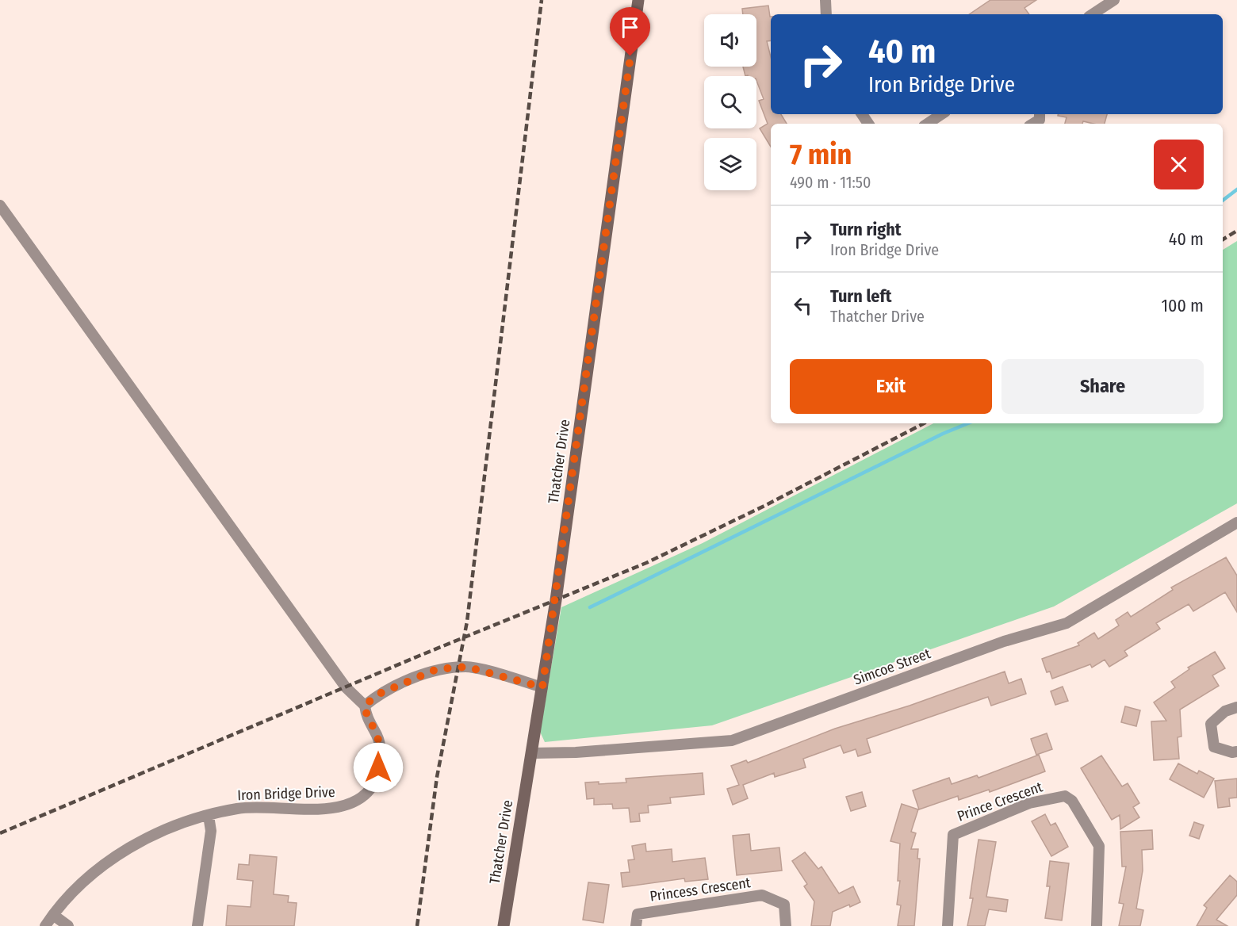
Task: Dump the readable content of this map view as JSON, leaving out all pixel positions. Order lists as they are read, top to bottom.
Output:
{
  "streets": {
    "main road": ["Thatcher Drive"],
    "street": [
      "Simcoe Street",
      "Iron Bridge Drive",
      "Prince Crescent",
      "Princess Crescent"
    ]
  },
  "crossings": [
    ["Thatcher Drive", "Simcoe Street"]
  ],
  "page": {
    "turn": ["40 m", "Iron Bridge Drive"],
    "heading": ["7 min", "490 m · 11:50"],
    "list": [
      {
        "name": "Turn right",
        "note": "Iron Bridge Drive",
        "value": "40 m"
      },
      {
        "name": "Turn left",
        "note": "Thatcher Drive",
        "value": "100 m"
      }
    ],
    "buttons": ["Exit", "Share"]
  }
}
